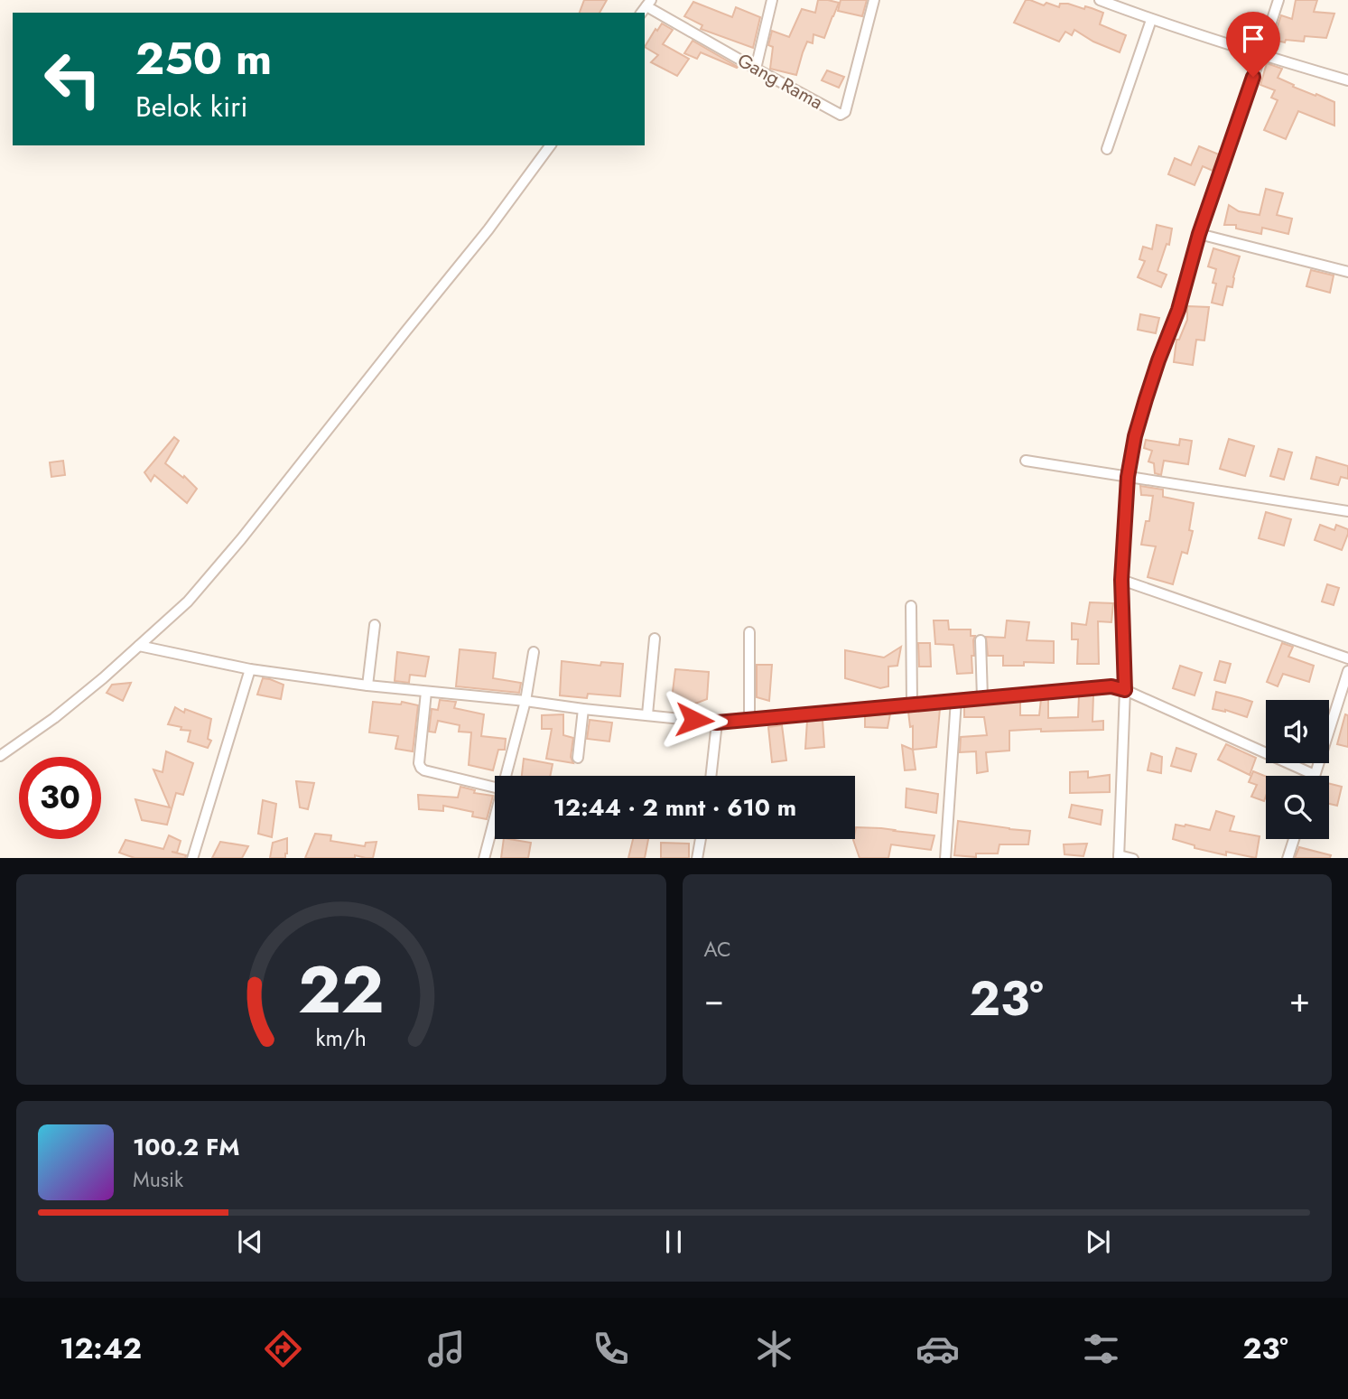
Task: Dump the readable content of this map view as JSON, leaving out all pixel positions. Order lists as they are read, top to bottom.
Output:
{
  "streets": {
    "street": ["Gang Rama"]
  },
  "page": {
    "turn": ["250 m", "Belok kiri"],
    "limit": "30",
    "trip": "12:44 · 2 mnt · 610 m",
    "tile": "AC",
    "heat": ["−", "23°", "+"],
    "song": ["100.2 FM", "Musik"],
    "tabs": ["12:42", "23°"],
    "gauge": ["22", "km/h"]
  }
}
